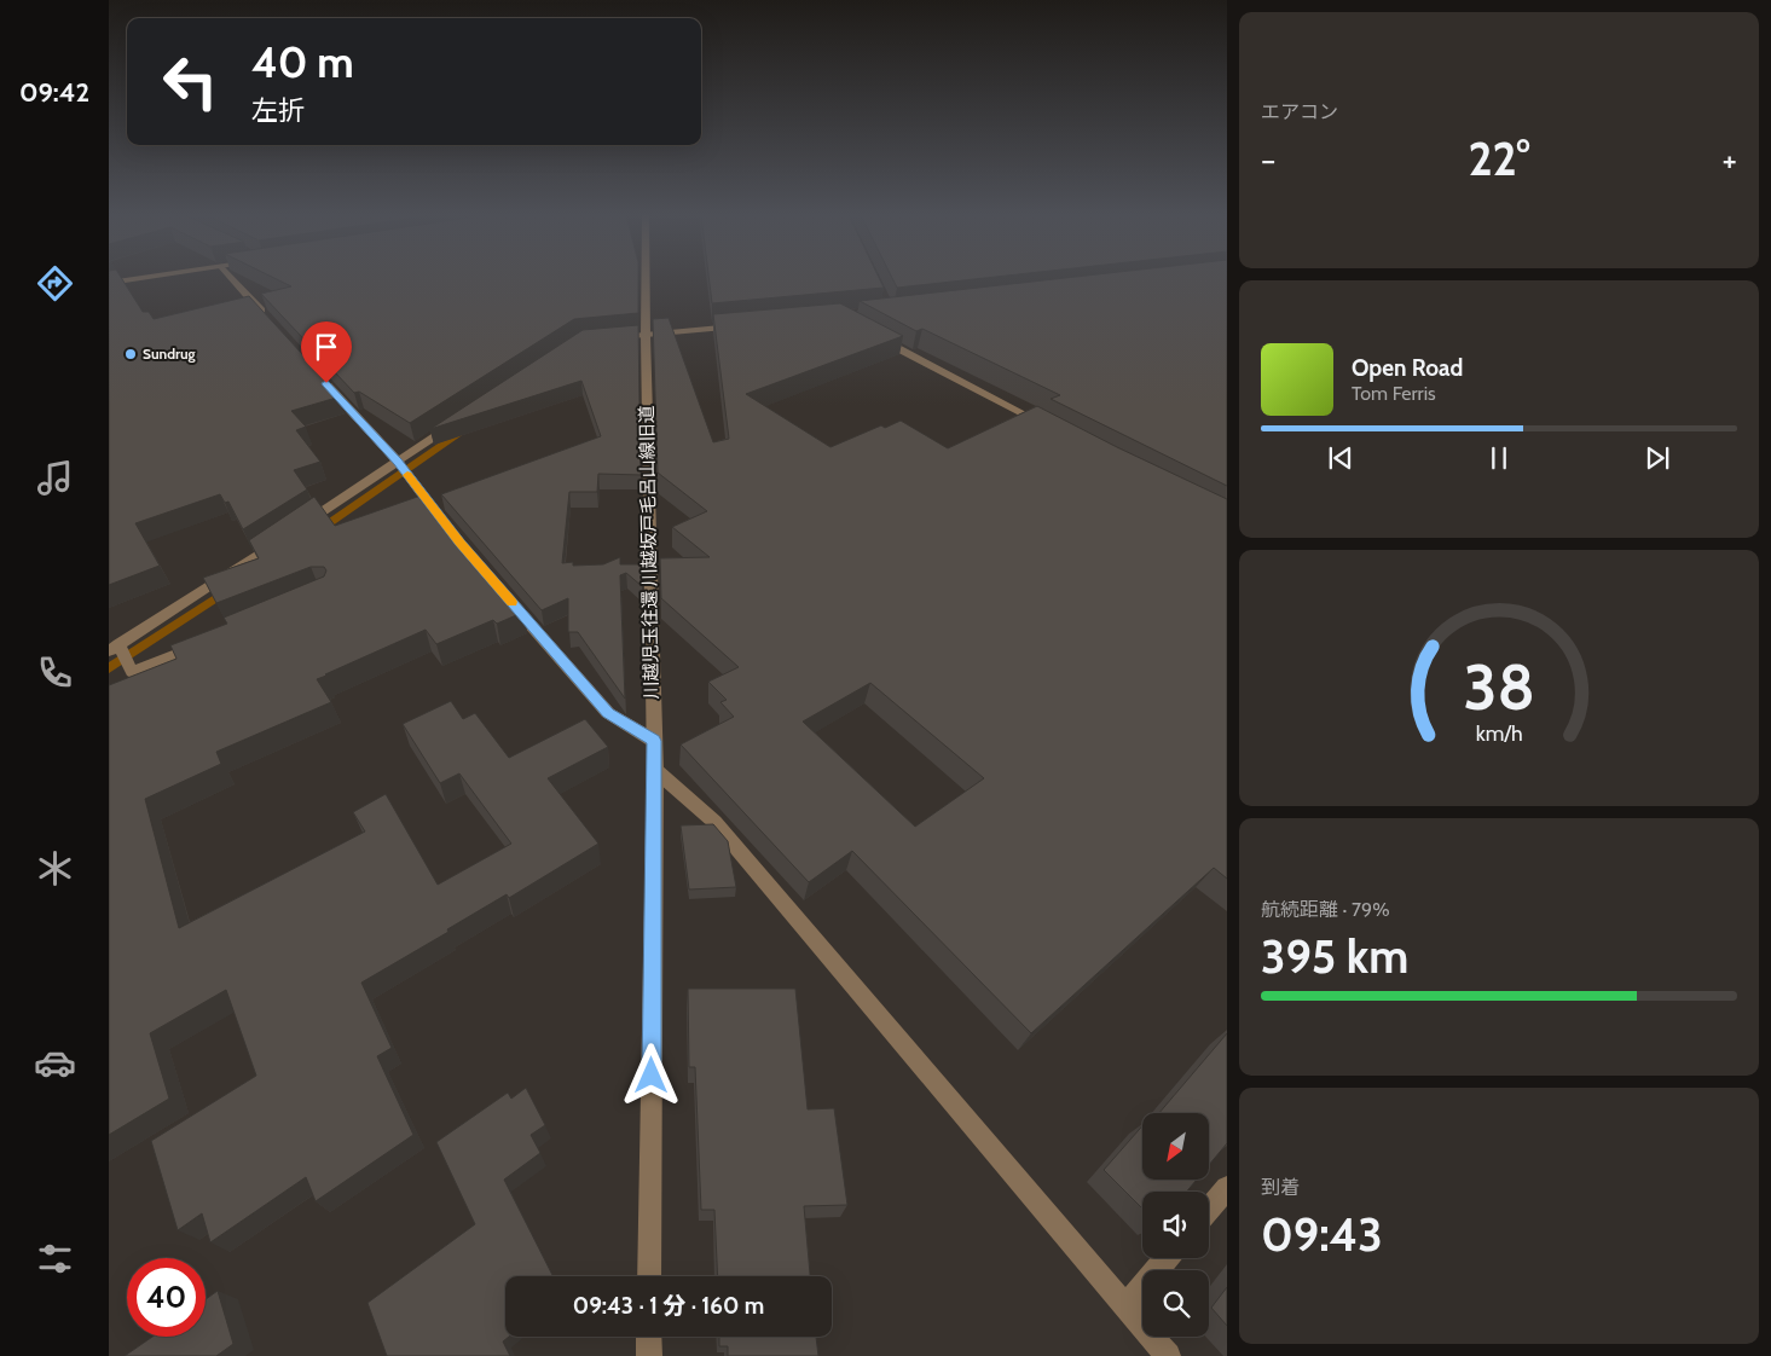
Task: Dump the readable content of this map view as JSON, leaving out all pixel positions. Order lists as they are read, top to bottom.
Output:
{
  "streets": {
    "street": ["川越児玉往還 川越坂戸毛呂山線旧道"]
  },
  "places": ["Sundrug"],
  "north": "bottom left",
  "page": {
    "tabs": "09:42",
    "tile": [
      "エアコン",
      ["航続距離 · 79%", "395 km"],
      ["到着", "09:43"]
    ],
    "turn": ["40 m", "左折"],
    "heat": ["−", "22°", "+"],
    "song": ["Open Road", "Tom Ferris"],
    "limit": "40",
    "trip": "09:43 · 1 分 · 160 m",
    "gauge": ["38", "km/h"]
  }
}
